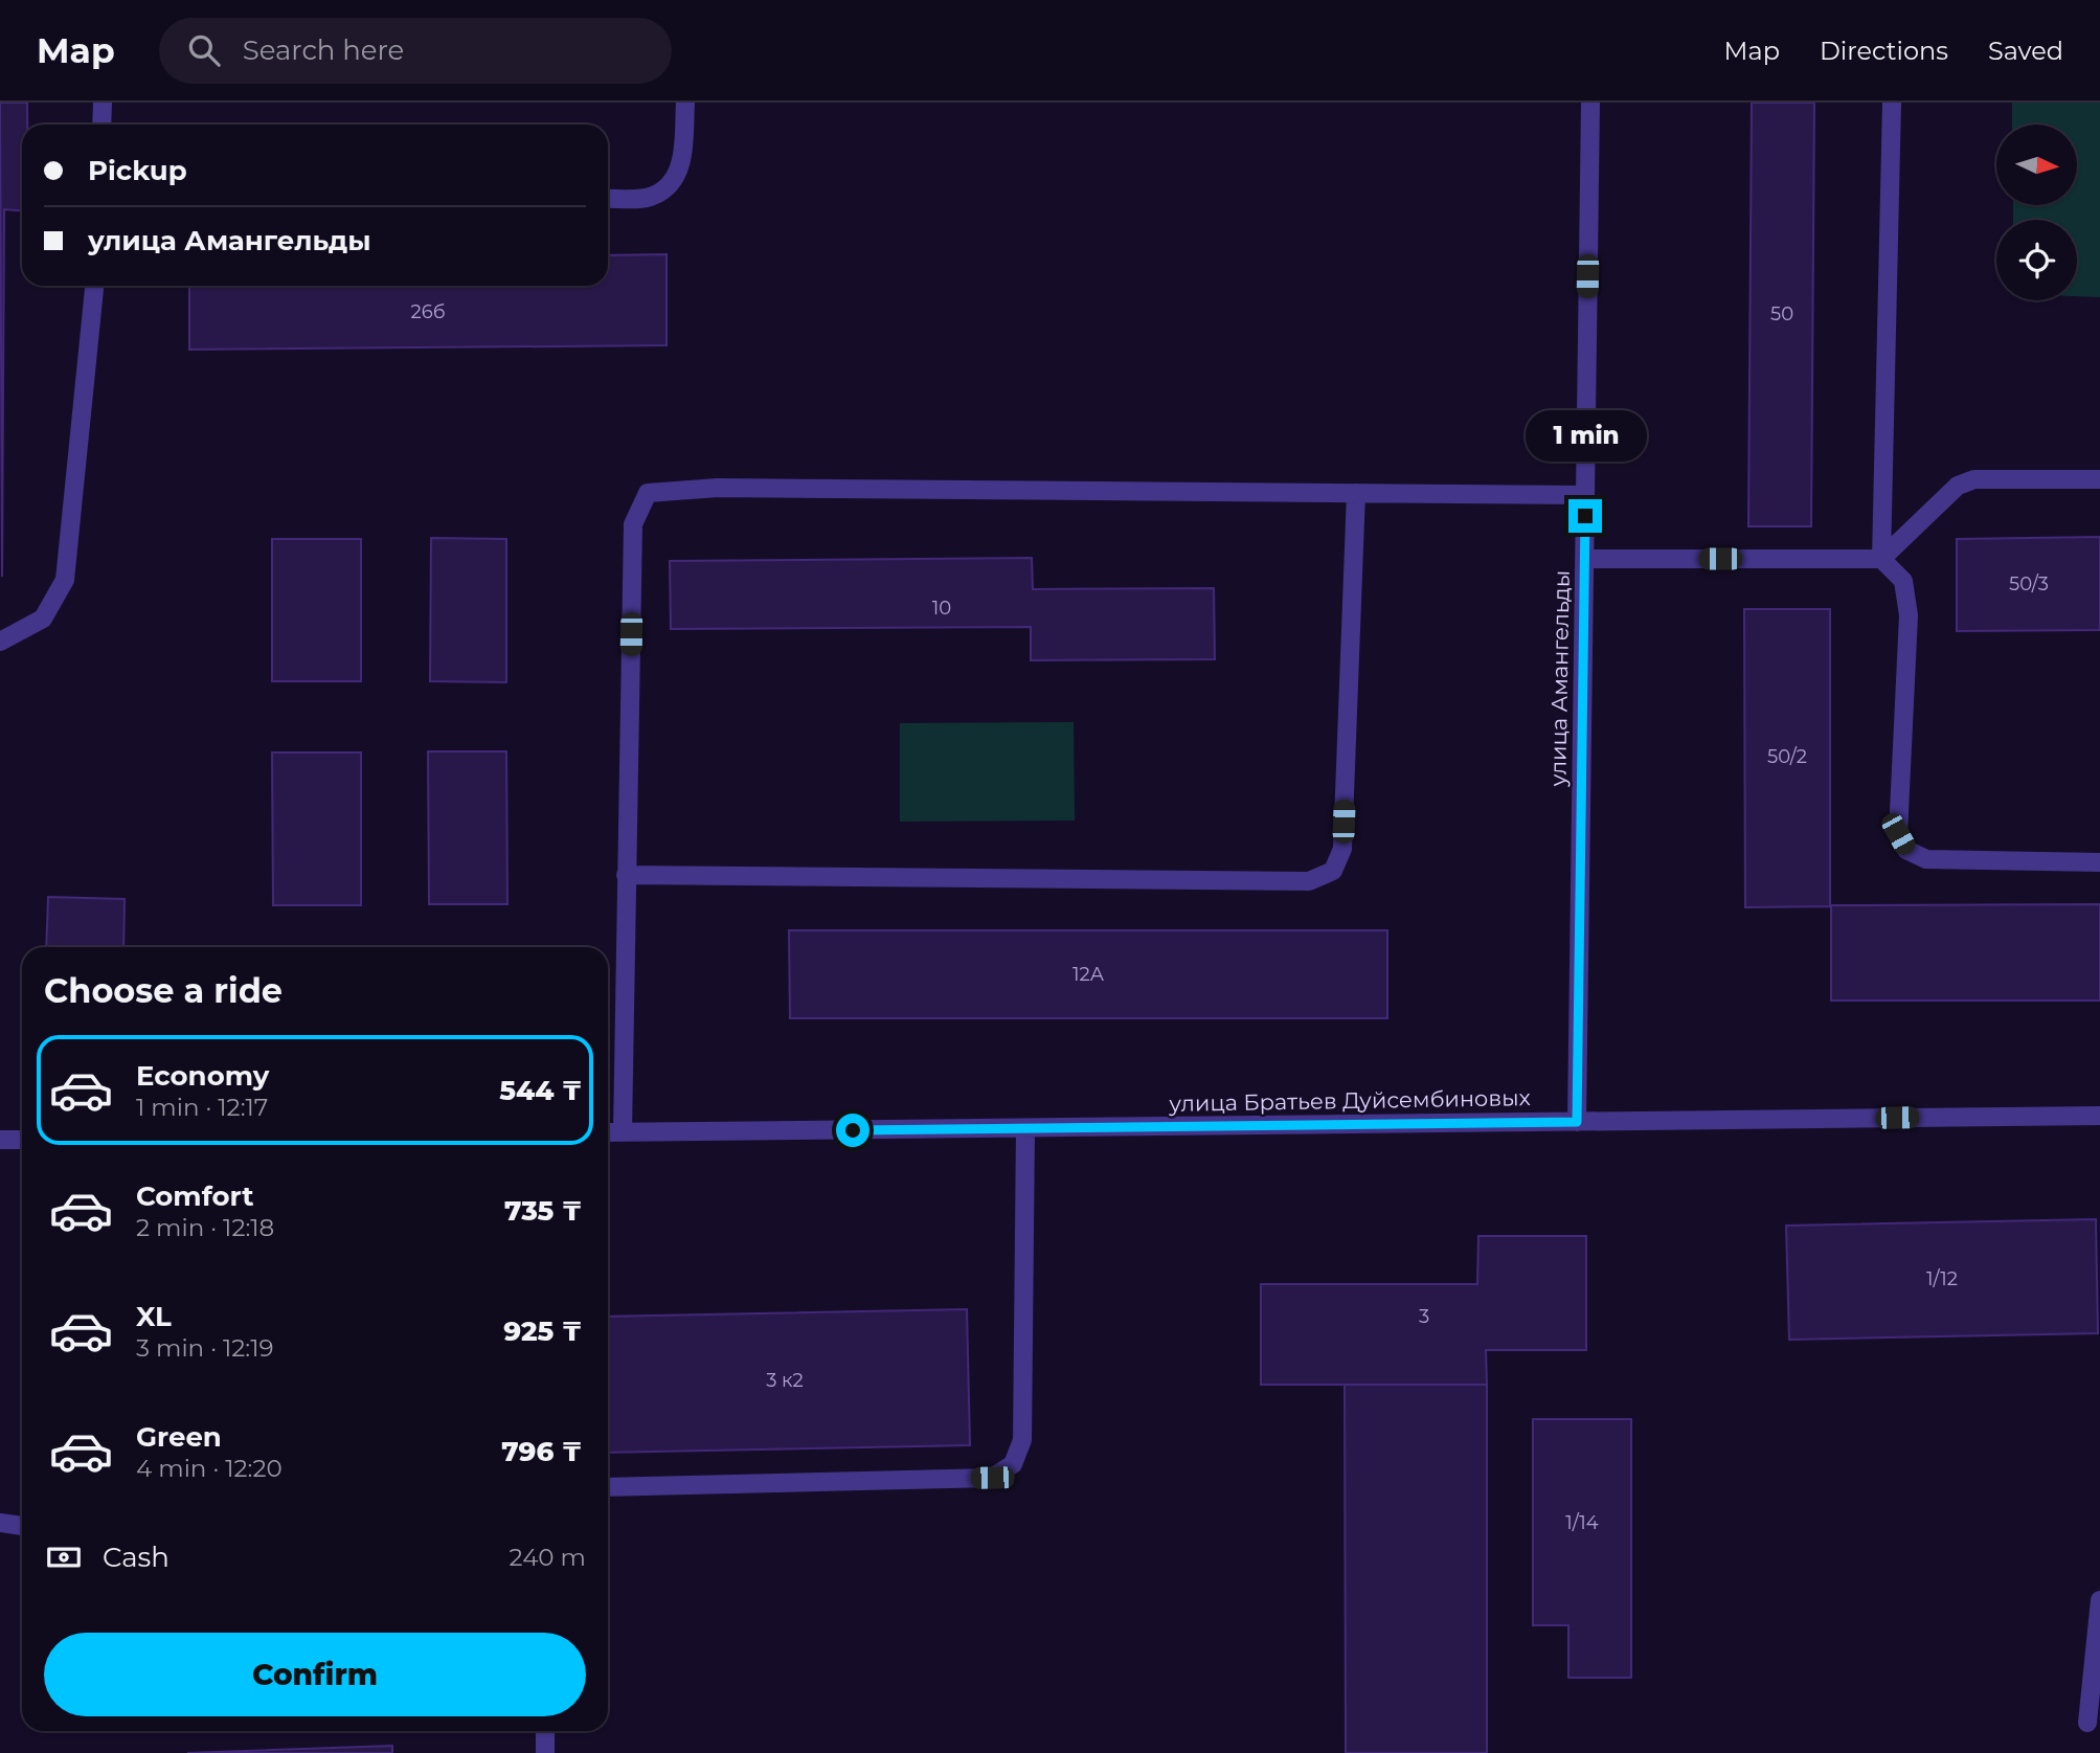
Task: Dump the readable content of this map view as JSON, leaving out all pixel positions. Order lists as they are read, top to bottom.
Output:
{
  "streets": {
    "street": ["улица Амангельды", "улица Братьев Дуйсембиновых"]
  },
  "crossings": [
    ["улица Амангельды", "улица Братьев Дуйсембиновых"]
  ],
  "house_numbers": [
    "26б",
    "50",
    "50/3",
    "10",
    "50/2",
    "12А",
    "1/12",
    "3",
    "3 к2",
    "1/14"
  ],
  "north": "right",
  "page": {
    "header": "Map",
    "search": "Search here",
    "nav": ["Map", "Directions", "Saved"],
    "banner": ["Pickup", "улица Амангельды"],
    "bubble": "1 min",
    "heading": "Choose a ride",
    "list": [
      {
        "name": "Economy",
        "note": "1 min · 12:17",
        "value": "544 ₸"
      },
      {
        "name": "Comfort",
        "note": "2 min · 12:18",
        "value": "735 ₸"
      },
      {
        "name": "XL",
        "note": "3 min · 12:19",
        "value": "925 ₸"
      },
      {
        "name": "Green",
        "note": "4 min · 12:20",
        "value": "796 ₸"
      }
    ],
    "pay": ["Cash", "240 m"],
    "buttons": "Confirm"
  }
}
